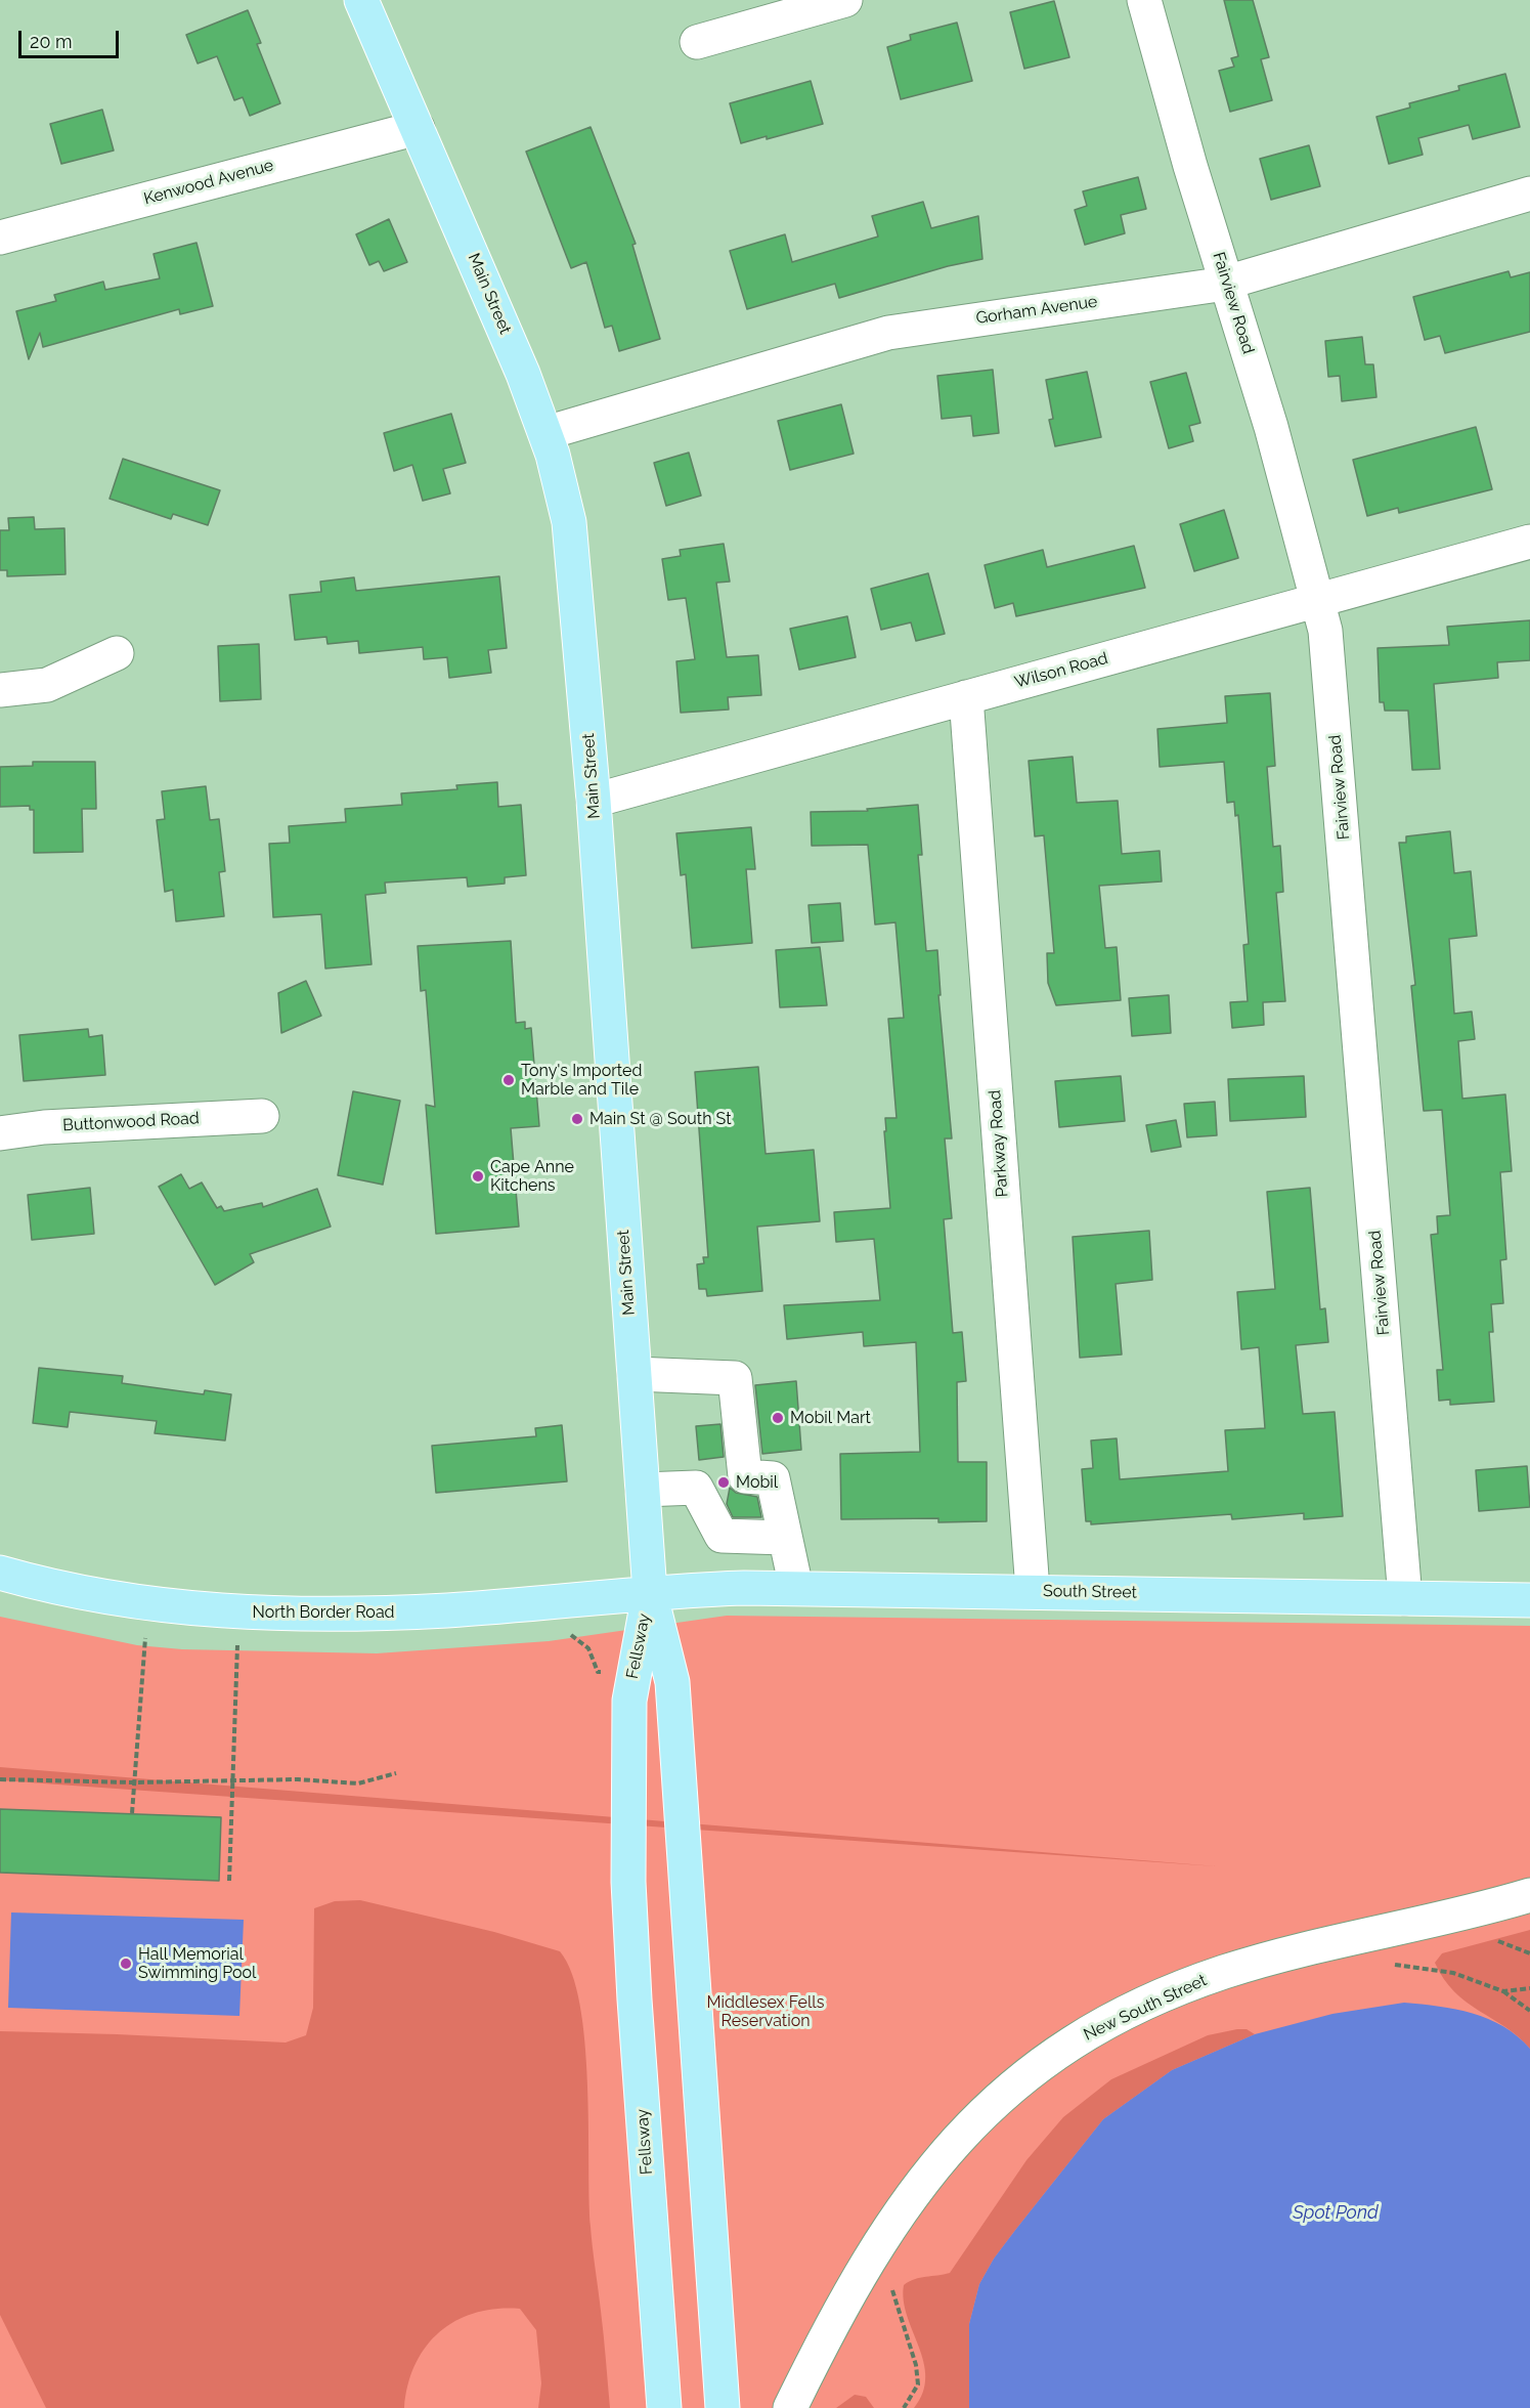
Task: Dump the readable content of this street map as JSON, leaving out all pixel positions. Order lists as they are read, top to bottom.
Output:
{
  "streets": {
    "main road": [
      "Main Street",
      "South Street",
      "North Border Road",
      "Fellsway"
    ],
    "street": [
      "Kenwood Avenue",
      "Fairview Road",
      "Gorham Avenue",
      "Wilson Road",
      "Buttonwood Road",
      "Parkway Road",
      "New South Street"
    ]
  },
  "crossings": [
    ["Kenwood Avenue", "Main Street"],
    ["Main Street", "Gorham Avenue"],
    ["Main Street", "Wilson Road"],
    ["Main Street", "South Street"],
    ["Main Street", "North Border Road"],
    ["Main Street", "Fellsway"],
    ["Fairview Road", "Gorham Avenue"],
    ["Fairview Road", "Wilson Road"],
    ["Fairview Road", "South Street"],
    ["Wilson Road", "Parkway Road"],
    ["Parkway Road", "South Street"],
    ["South Street", "North Border Road"],
    ["South Street", "Fellsway"],
    ["North Border Road", "Fellsway"]
  ],
  "water": ["Spot Pond"],
  "parks": ["Middlesex Fells Reservation"],
  "places": [
    "Tony's Imported Marble and Tile",
    "Main St @ South St",
    "Cape Anne Kitchens",
    "Mobil Mart",
    "Mobil",
    "Hall Memorial Swimming Pool"
  ],
  "scale_bar": "20 m"
}
